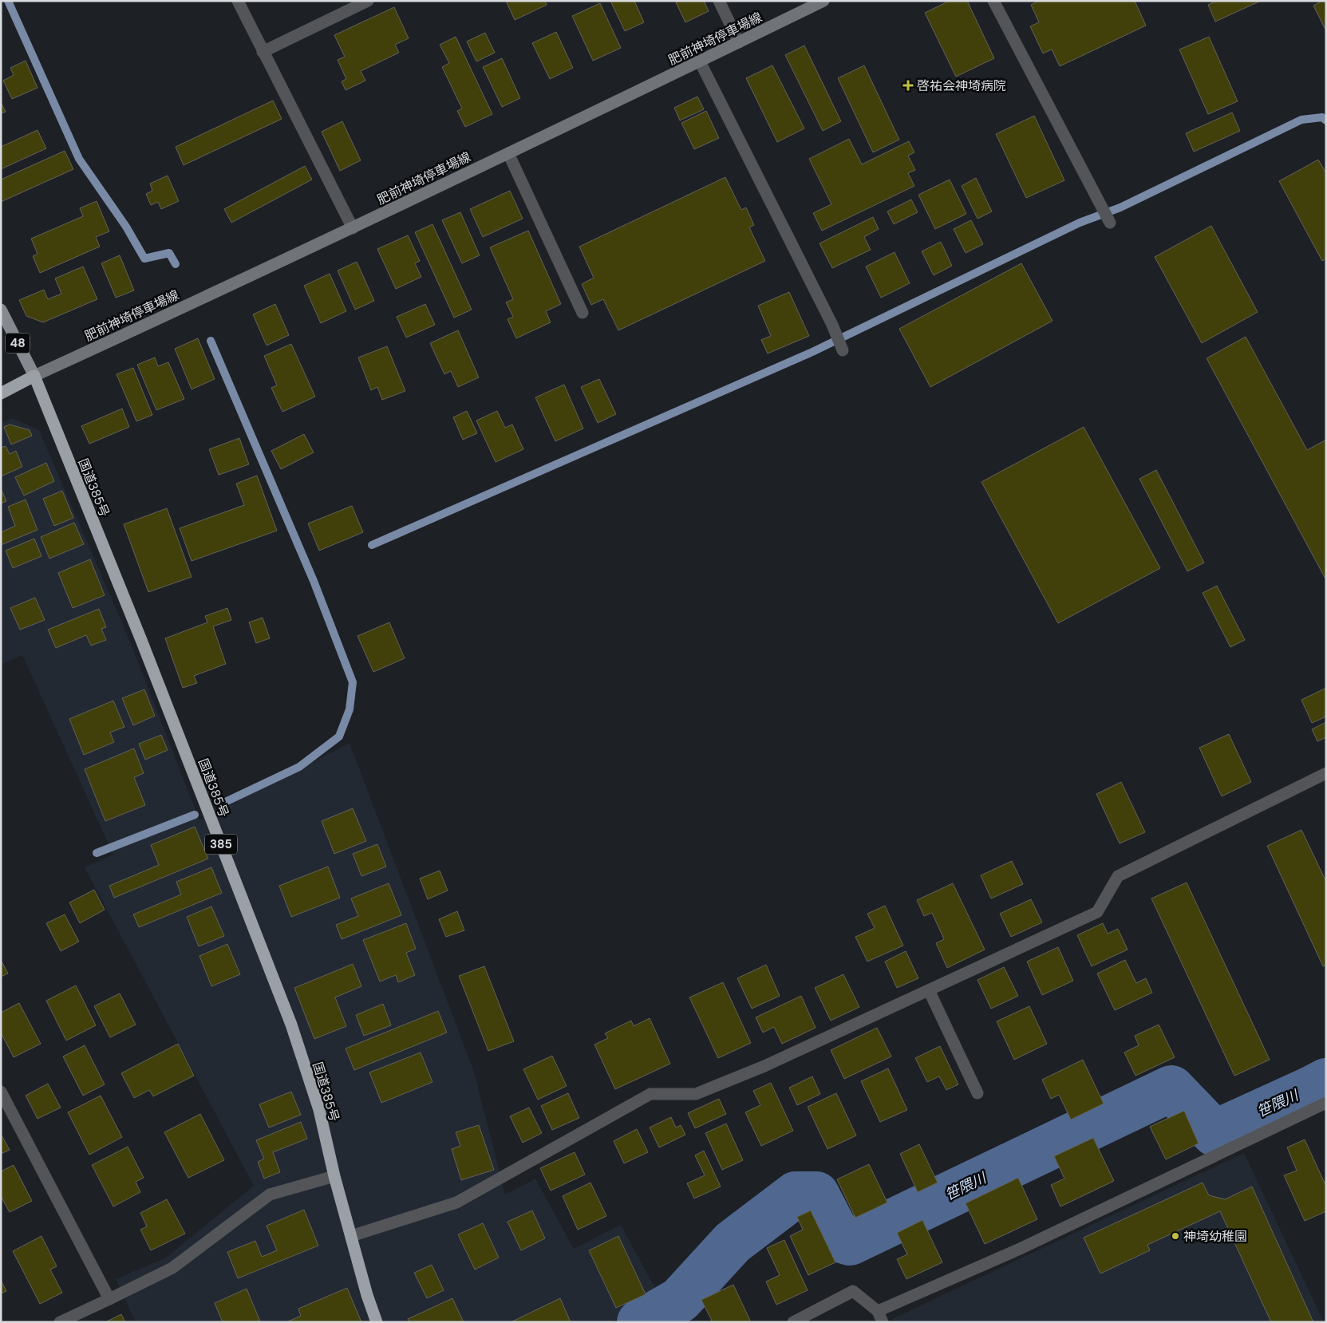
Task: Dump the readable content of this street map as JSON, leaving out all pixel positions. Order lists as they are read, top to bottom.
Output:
{
  "streets": {
    "highway": ["国道385号", "385"],
    "main road": ["肥前神埼停車場線", "48"]
  },
  "crossings": [
    ["肥前神埼停車場線", "48"],
    ["肥前神埼停車場線", "国道385号"],
    ["48", "国道385号"]
  ],
  "water": ["笹隈川"],
  "places": {
    "health": ["啓祐会神埼病院"],
    "other": ["神埼幼稚園"]
  }
}
